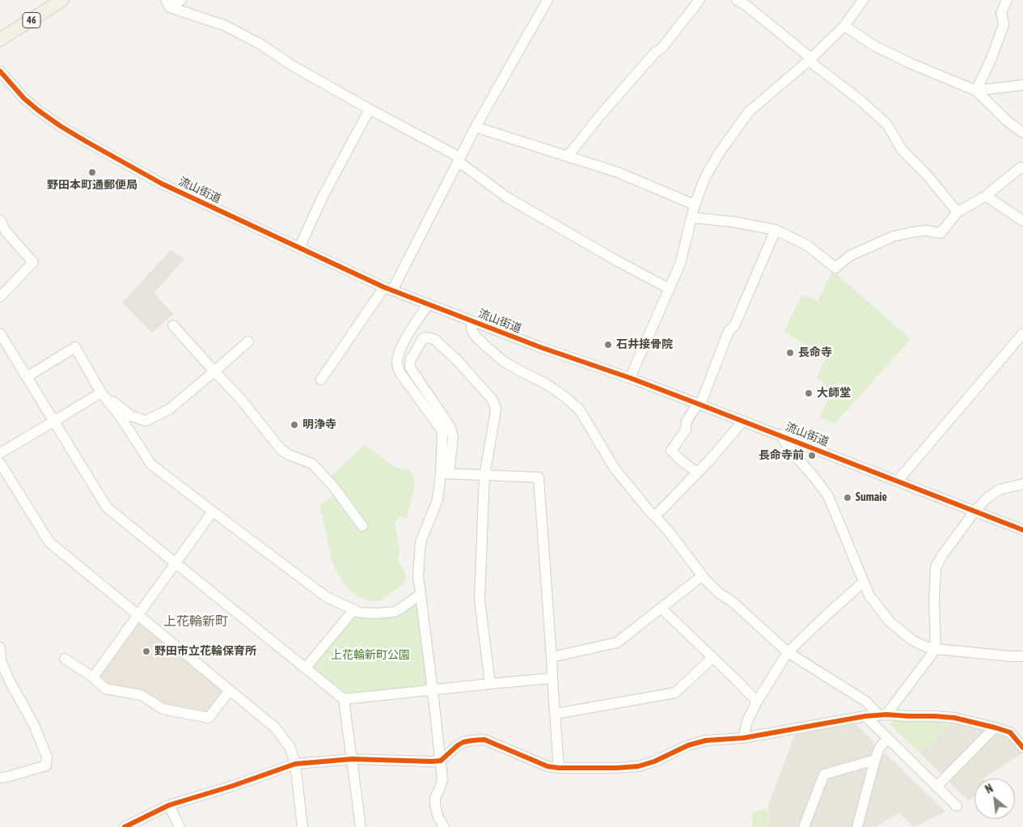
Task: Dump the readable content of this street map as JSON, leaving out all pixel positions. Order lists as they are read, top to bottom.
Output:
{
  "streets": {
    "main road": ["46"],
    "street": ["流山街道"]
  },
  "districts": ["上花輪新町"],
  "parks": ["上花輪新町公園"],
  "places": [
    "野田本町通郵便局",
    "石井接骨院",
    "長命寺",
    "大師堂",
    "明浄寺",
    "長命寺前",
    "Sumaie",
    "野田市立花輪保育所"
  ],
  "north": "top left"
}
